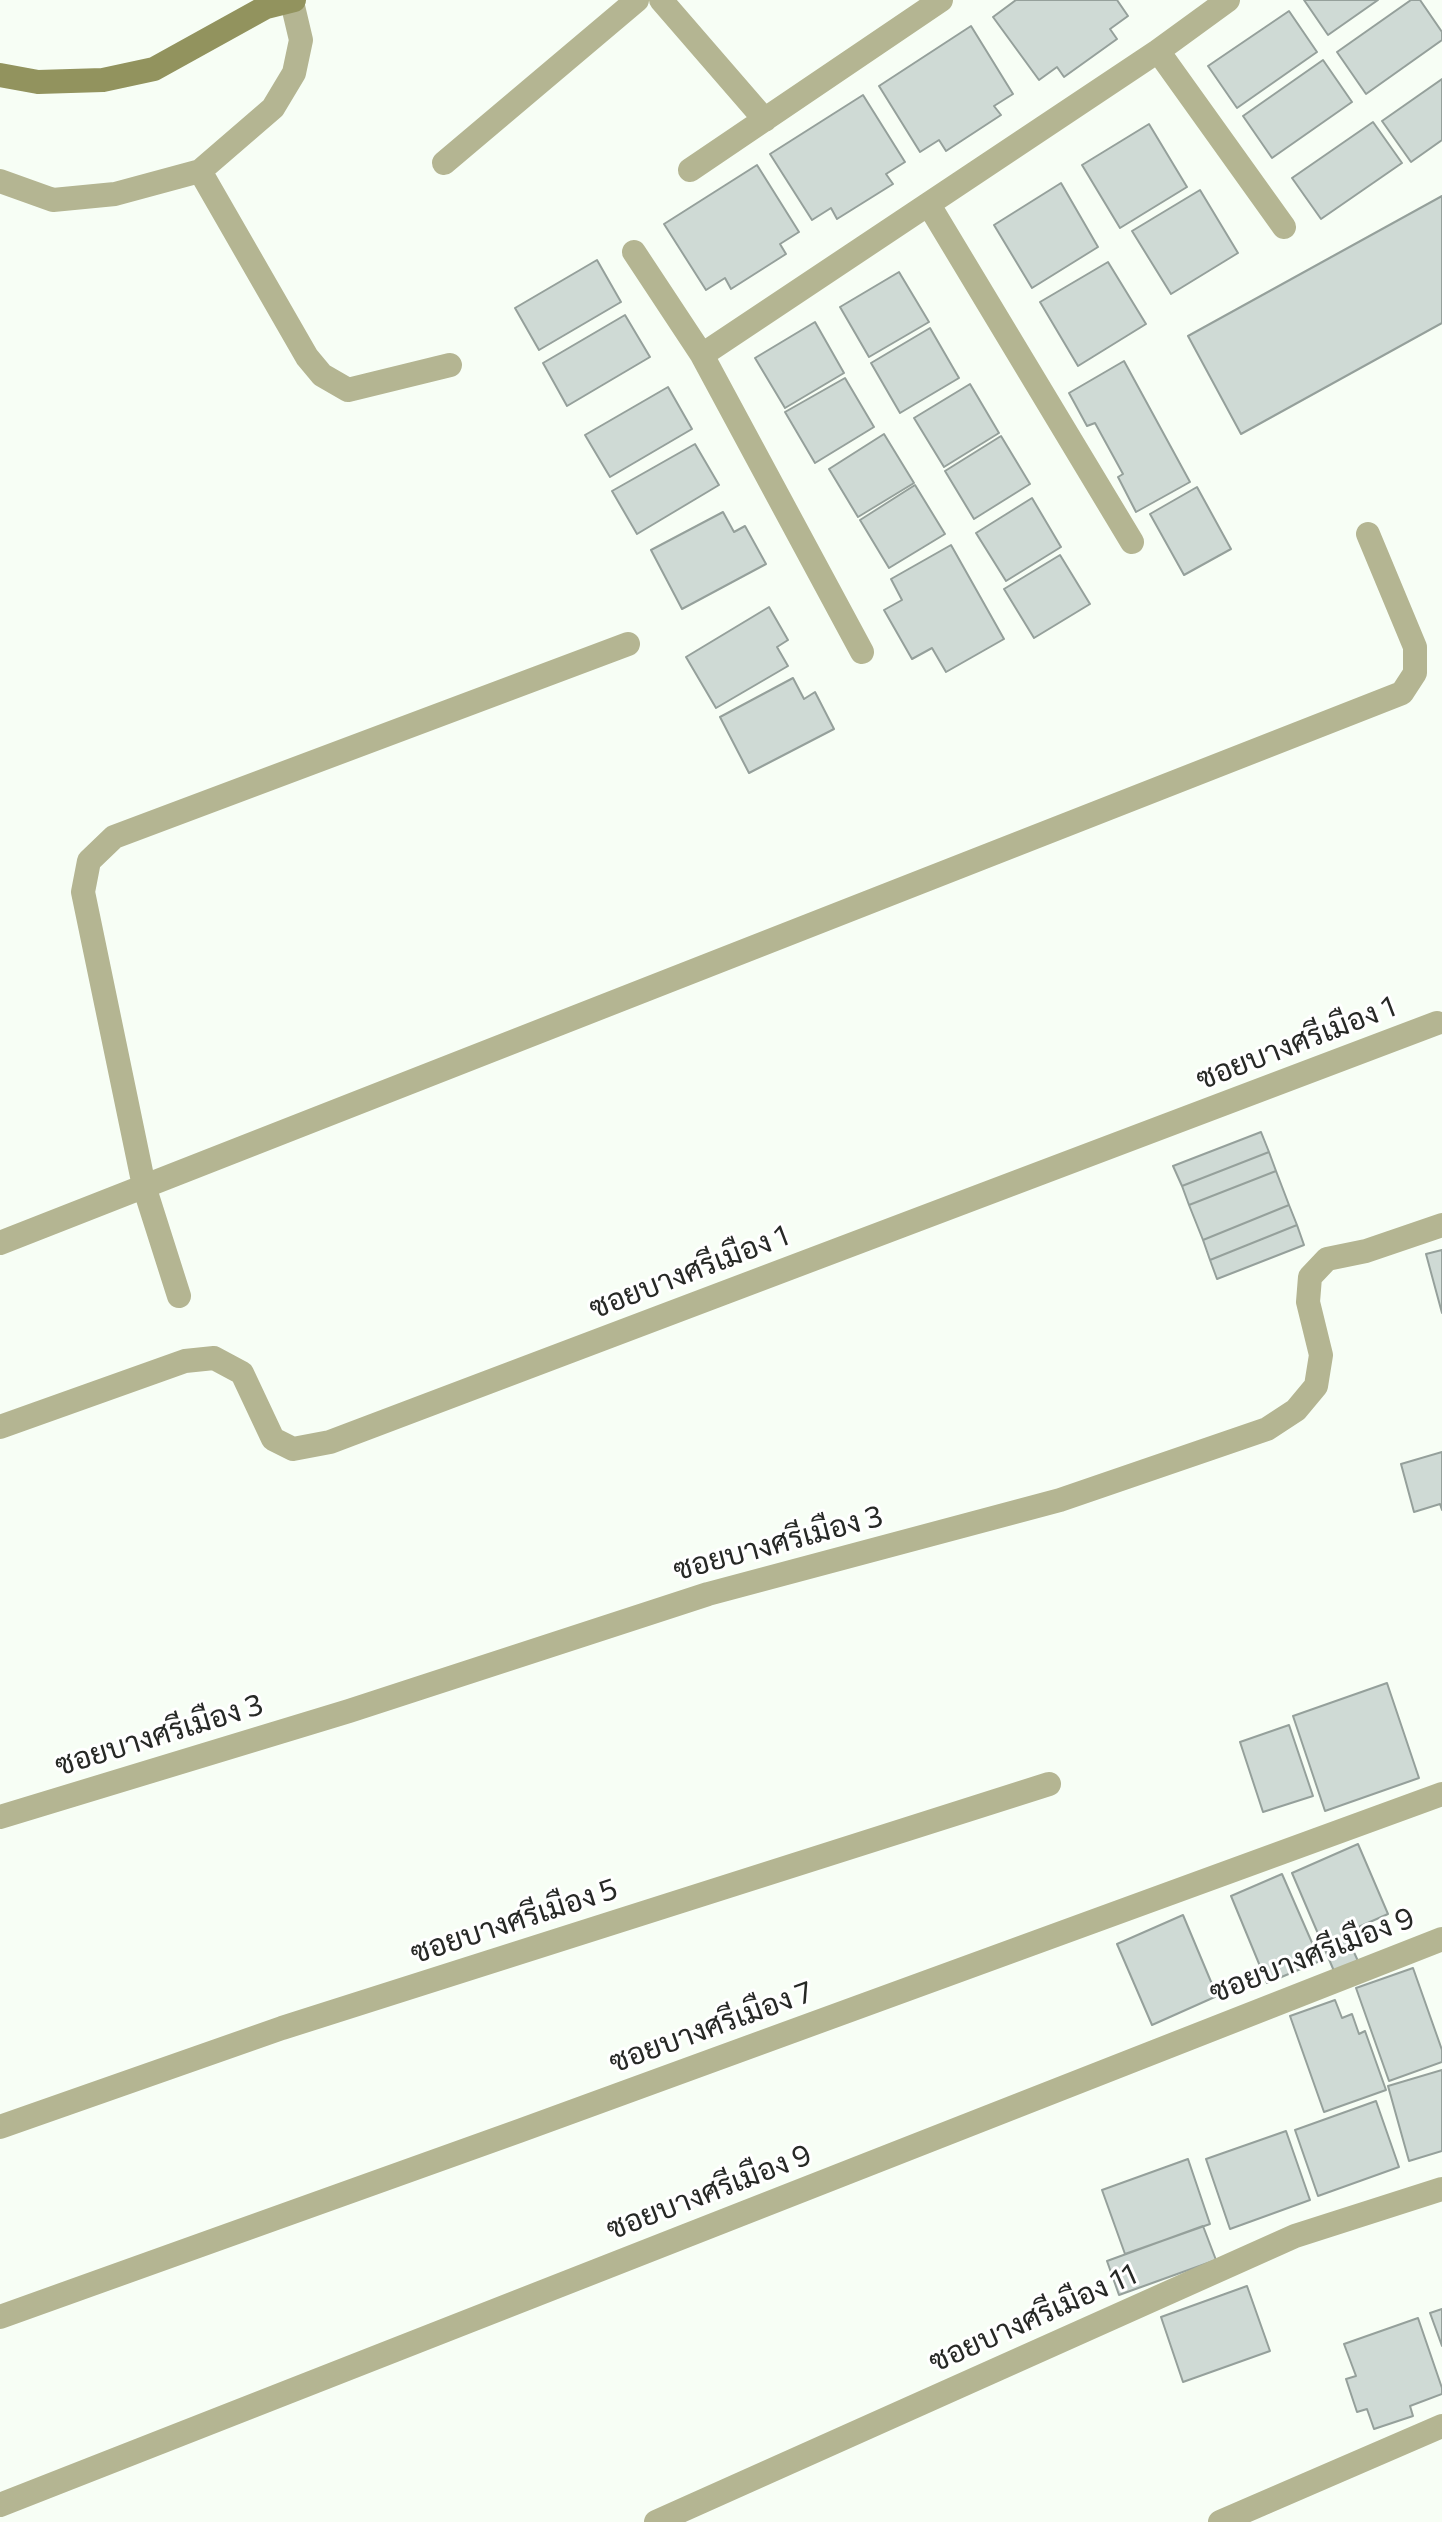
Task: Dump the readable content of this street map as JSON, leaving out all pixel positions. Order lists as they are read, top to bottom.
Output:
{
  "streets": {
    "street": [
      "ซอยบางศรีเมือง 1",
      "ซอยบางศรีเมือง 3",
      "ซอยบางศรีเมือง 5",
      "ซอยบางศรีเมือง 9",
      "ซอยบางศรีเมือง 7",
      "ซอยบางศรีเมือง 11"
    ]
  }
}
